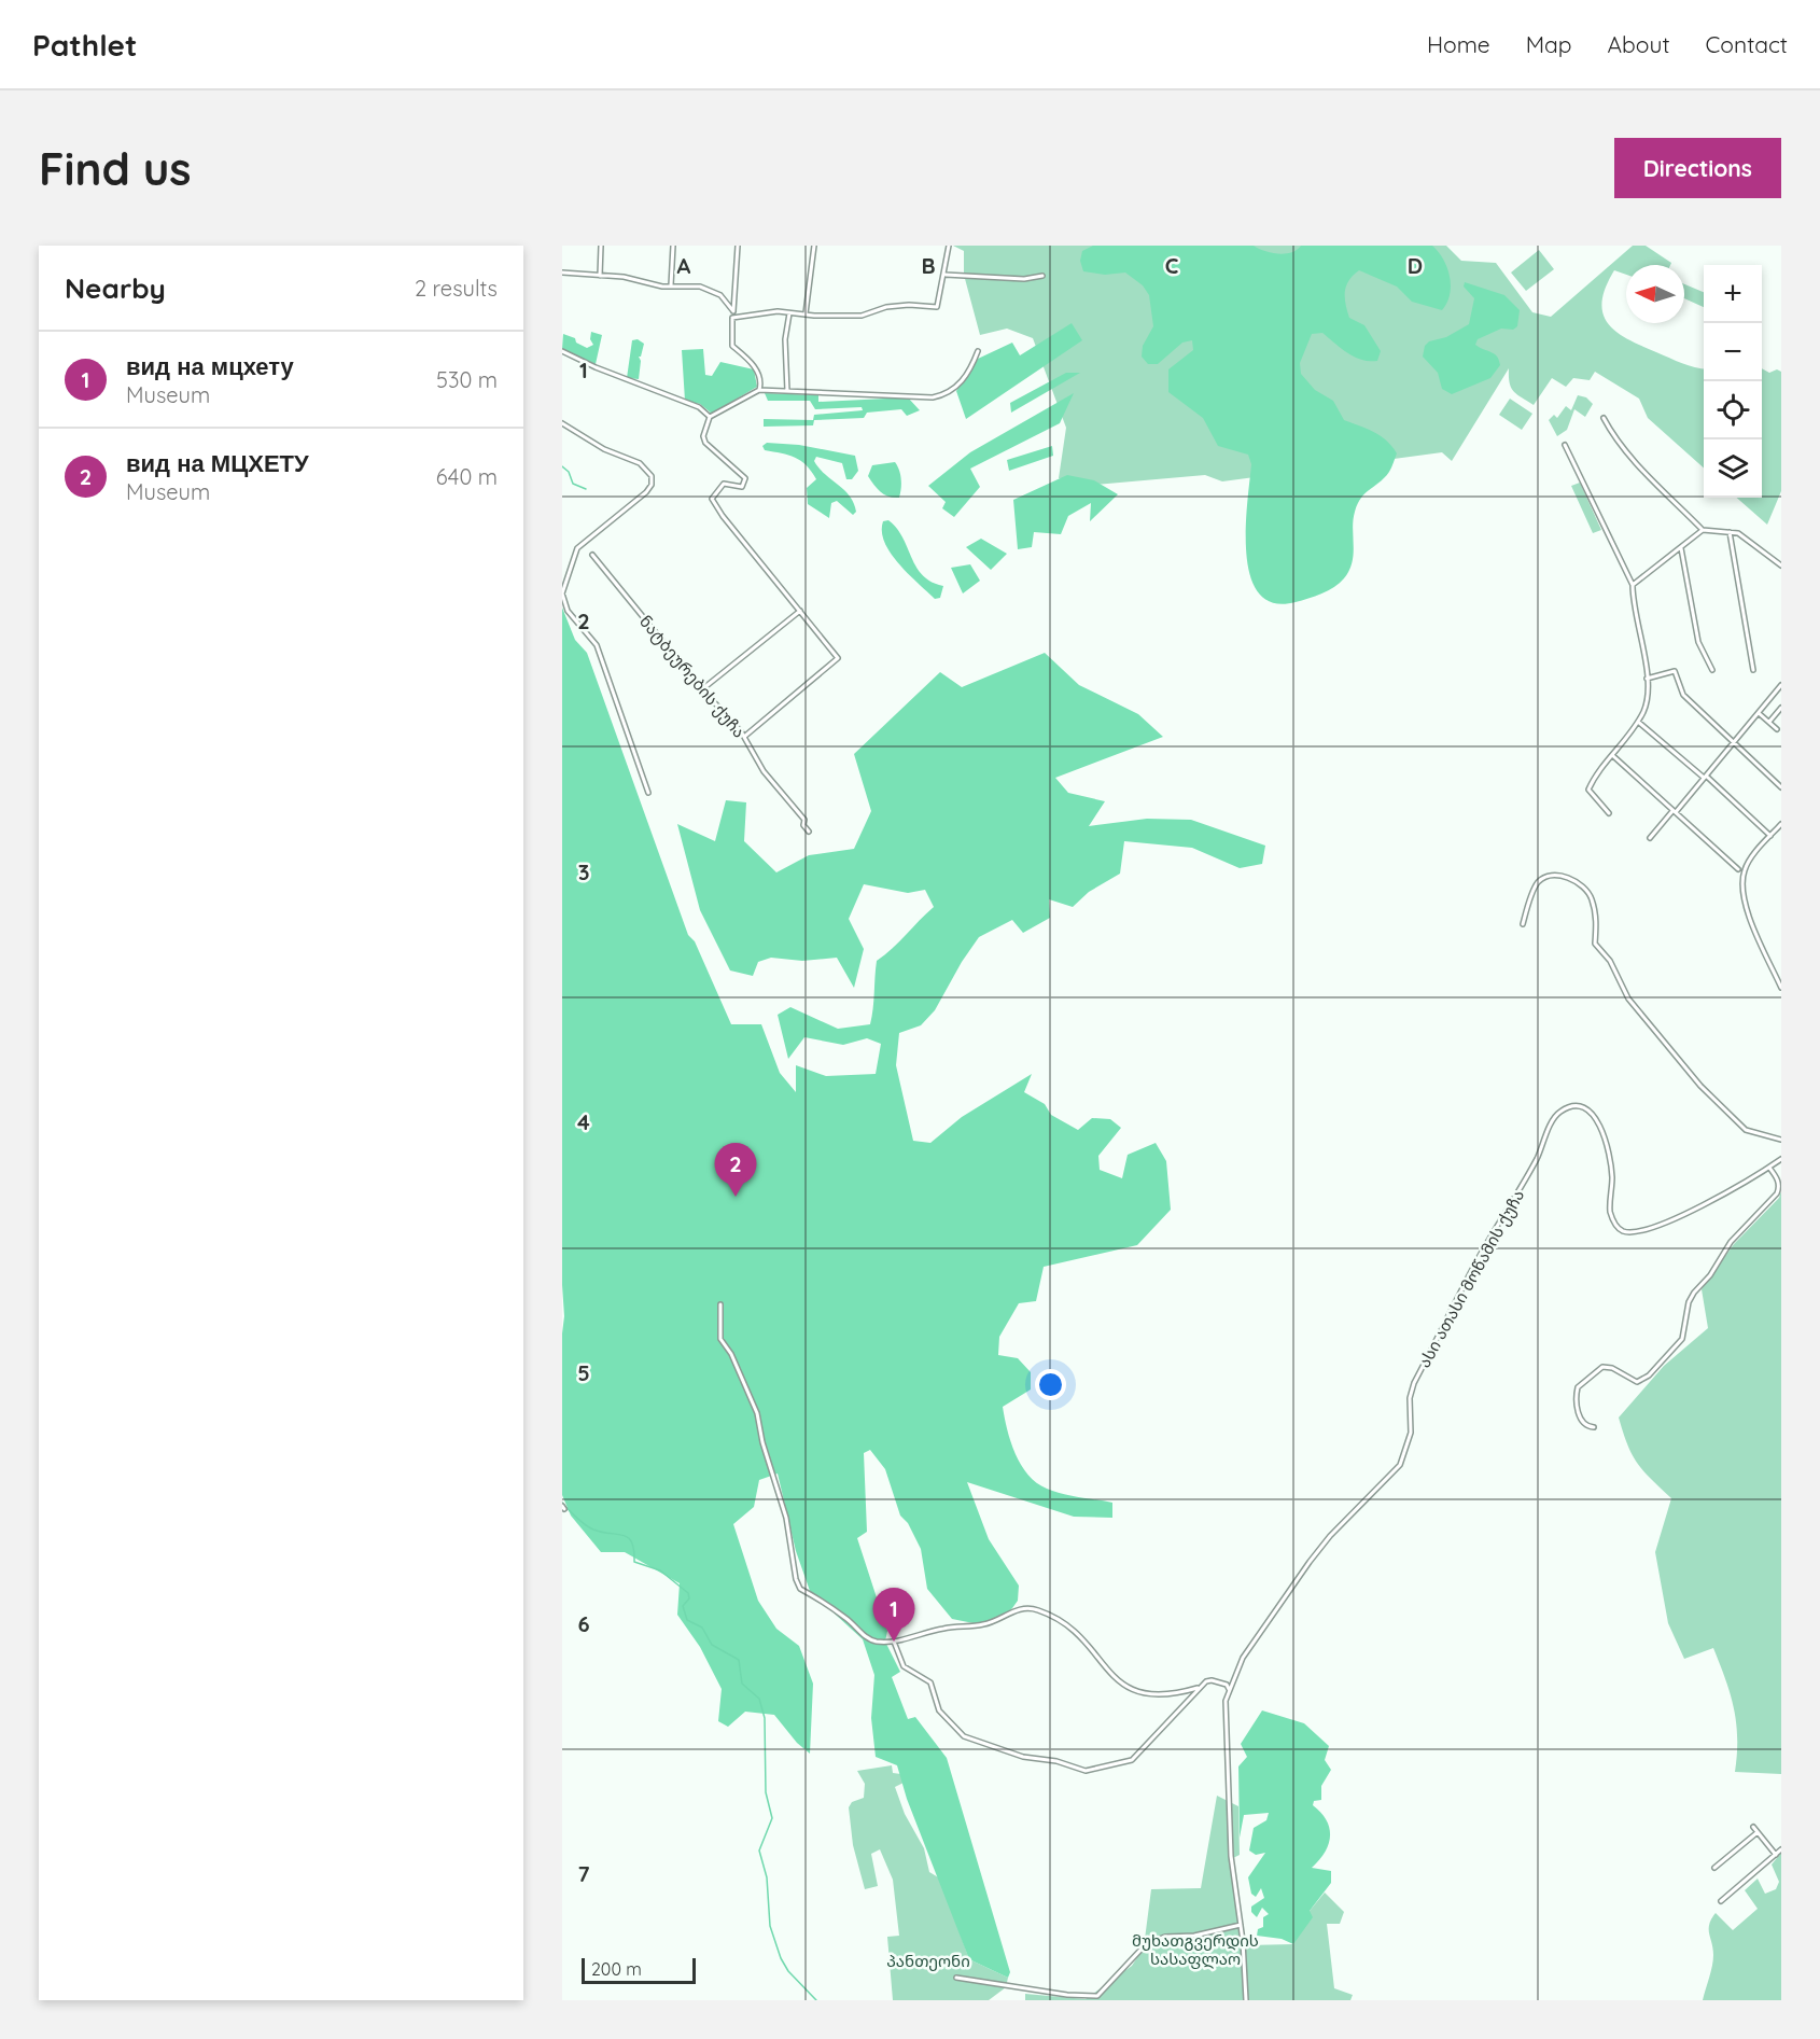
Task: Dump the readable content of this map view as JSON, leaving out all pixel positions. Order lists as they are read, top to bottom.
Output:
{
  "streets": {
    "street": ["ნატბეურების ქუჩა", "ასი ათასი მოწამის ქუჩა"]
  },
  "parks": ["მუხათგვერდის სასაფლაო", "პანთეონი"],
  "scale_bar": "200 m",
  "north": "left",
  "page": {
    "header": "Pathlet",
    "nav": [
      "Home",
      "Map",
      "About",
      "Contact"
    ],
    "buttons": "Directions",
    "title": "Find us",
    "heading": ["Nearby", "2 results"],
    "map_buttons": ["+", "−"],
    "list": [
      {
        "mark": "1",
        "name": "вид на мцхету",
        "note": "Museum",
        "value": "530 m"
      },
      {
        "mark": "2",
        "name": "вид на МЦХЕТУ",
        "note": "Museum",
        "value": "640 m"
      }
    ],
    "pins": ["2", "1"],
    "scale": "200 m"
  },
  "grid": {
    "columns": [
      "A",
      "B",
      "C",
      "D"
    ],
    "rows": [
      "1",
      "2",
      "3",
      "4",
      "5",
      "6",
      "7"
    ]
  }
}
